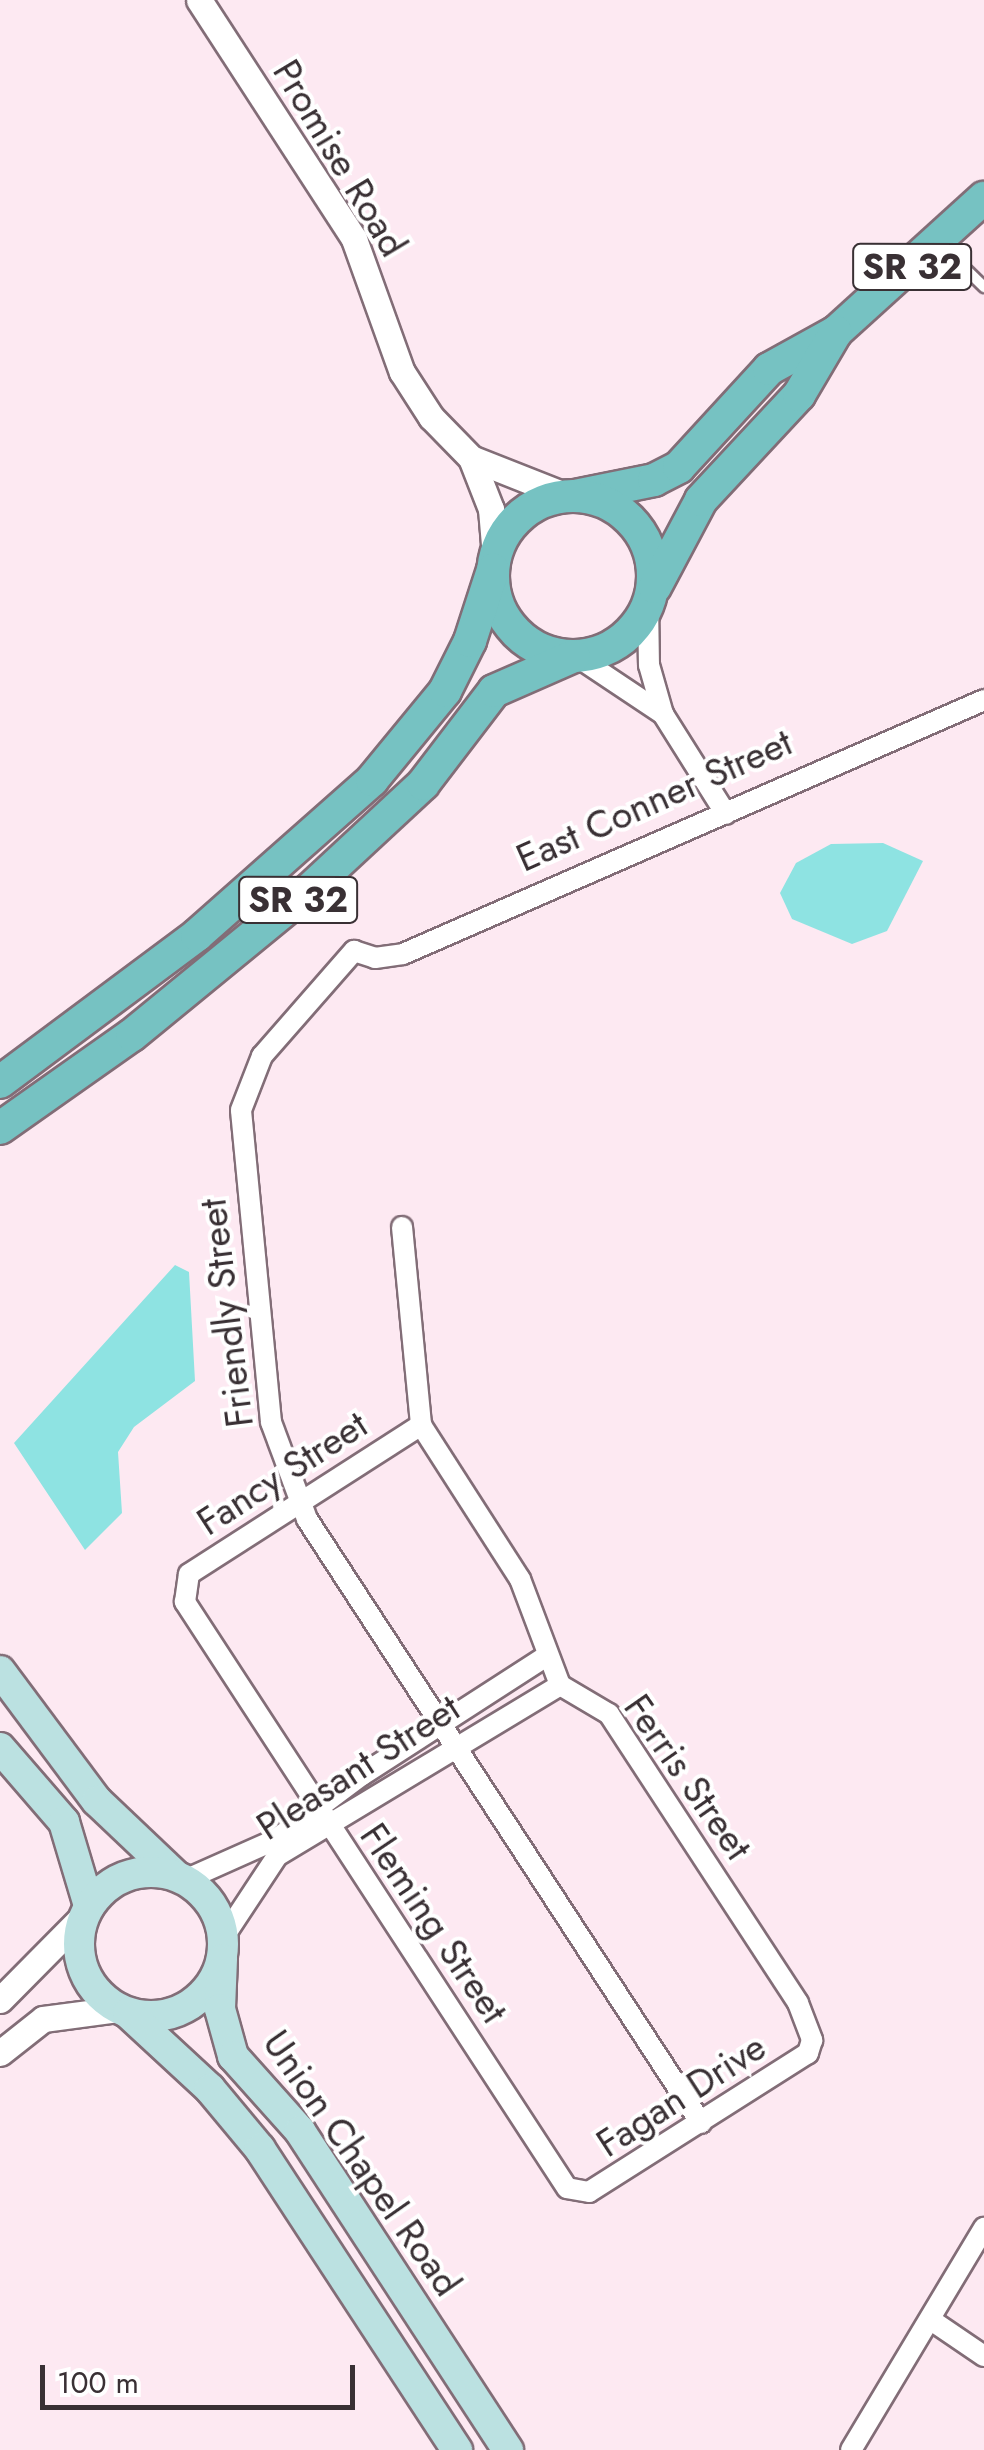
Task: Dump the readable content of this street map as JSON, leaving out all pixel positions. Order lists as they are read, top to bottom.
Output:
{
  "streets": {
    "main road": ["SR 32", "Union Chapel Road"],
    "street": [
      "Promise Road",
      "East Conner Street",
      "Friendly Street",
      "Fancy Street",
      "Pleasant Street",
      "Ferris Street",
      "Fleming Street",
      "Fagan Drive"
    ]
  },
  "crossings": [
    ["Promise Road", "SR 32"],
    ["East Conner Street", "Friendly Street"],
    ["Friendly Street", "Fancy Street"],
    ["Friendly Street", "Pleasant Street"],
    ["Friendly Street", "Fagan Drive"],
    ["Fancy Street", "Ferris Street"],
    ["Fancy Street", "Fleming Street"],
    ["Pleasant Street", "Ferris Street"],
    ["Pleasant Street", "Fleming Street"],
    ["Pleasant Street", "Union Chapel Road"],
    ["Ferris Street", "Fagan Drive"],
    ["Fleming Street", "Fagan Drive"]
  ],
  "scale_bar": "100 m"
}
